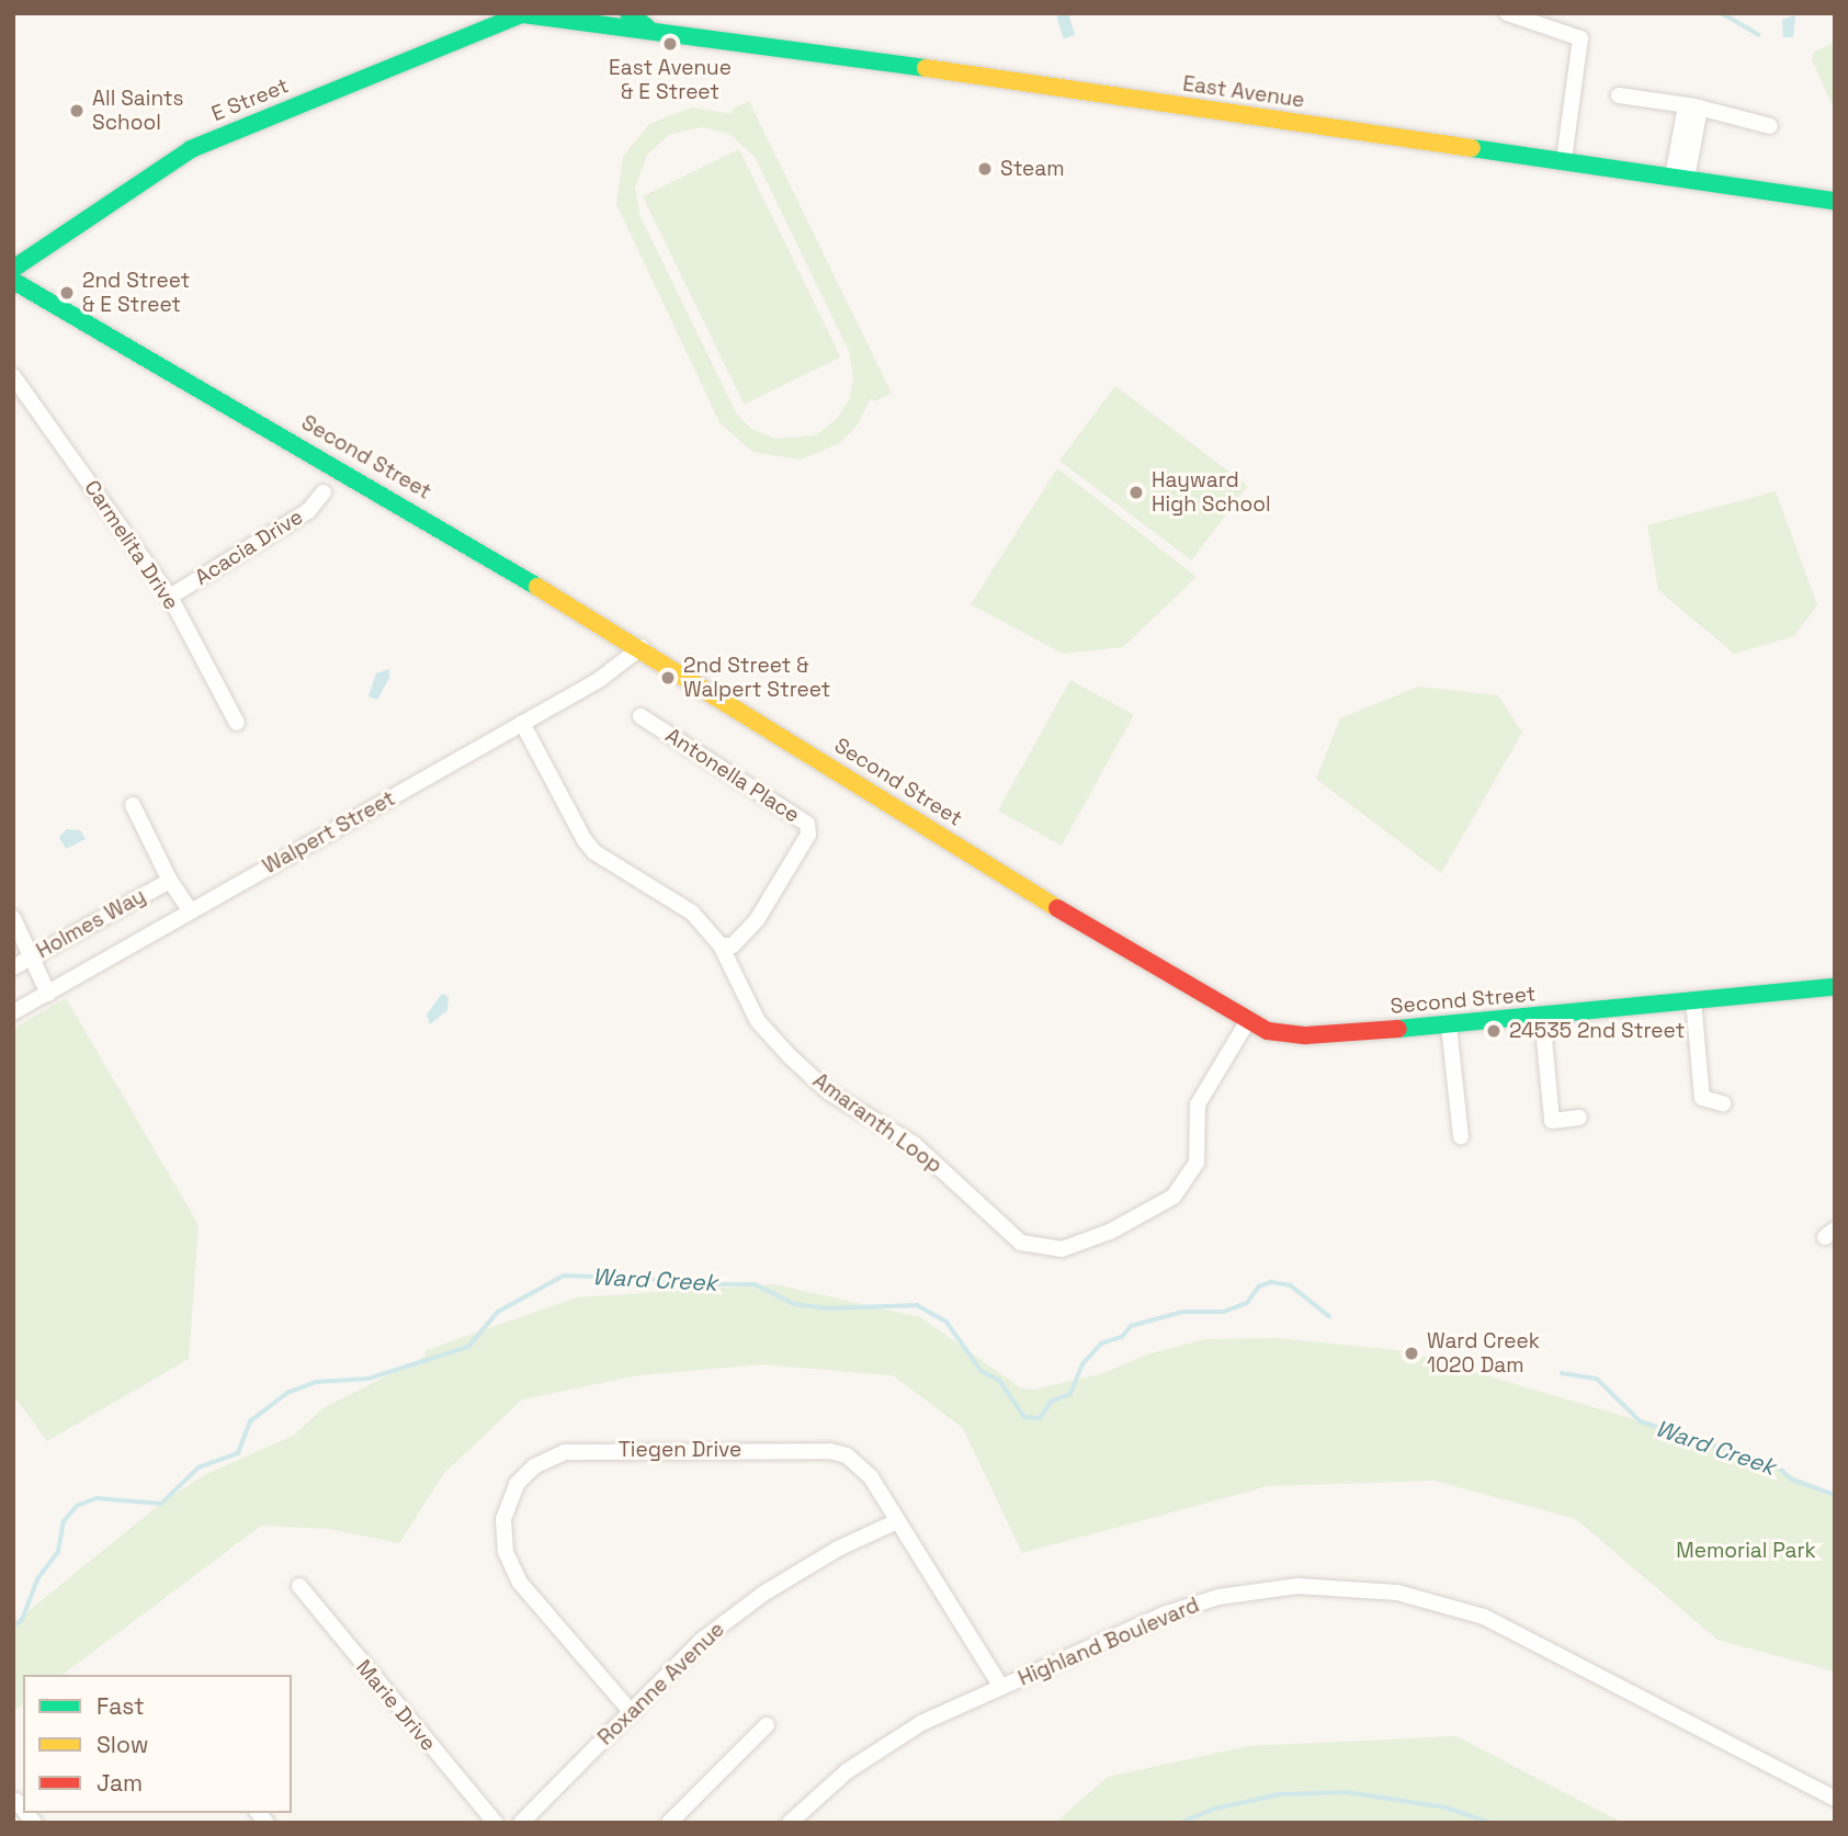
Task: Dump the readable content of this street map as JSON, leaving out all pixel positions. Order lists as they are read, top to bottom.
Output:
{
  "streets": {
    "street": [
      "East Avenue",
      "E Street",
      "Second Street",
      "Carmelita Drive",
      "Acacia Drive",
      "Antonella Place",
      "Walpert Street",
      "Holmes Way",
      "Amaranth Loop",
      "Tiegen Drive",
      "Highland Boulevard",
      "Roxanne Avenue",
      "Marie Drive"
    ]
  },
  "crossings": [
    ["East Avenue", "E Street"],
    ["Second Street", "Walpert Street"],
    ["Second Street", "Amaranth Loop"],
    ["Carmelita Drive", "Acacia Drive"],
    ["Antonella Place", "Amaranth Loop"],
    ["Walpert Street", "Amaranth Loop"],
    ["Tiegen Drive", "Highland Boulevard"],
    ["Tiegen Drive", "Roxanne Avenue"]
  ],
  "water": ["Ward Creek"],
  "parks": ["Memorial Park"],
  "places": [
    "East Avenue & E Street",
    "All Saints School",
    "Steam",
    "2nd Street & E Street",
    "Hayward High School",
    "2nd Street & Walpert Street",
    "24535 2nd Street",
    "Ward Creek 1020 Dam"
  ],
  "legend": ["Fast", "Slow", "Jam"]
}
